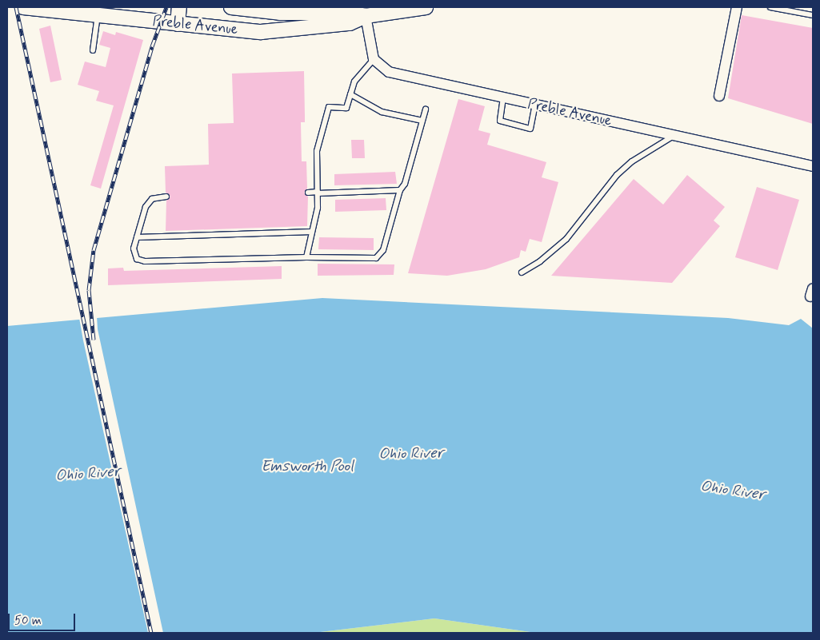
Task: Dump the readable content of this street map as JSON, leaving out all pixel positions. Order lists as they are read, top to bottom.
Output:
{
  "streets": {
    "street": ["Preble Avenue"]
  },
  "water": ["Ohio River", "Emsworth Pool"],
  "scale_bar": "50 m"
}
